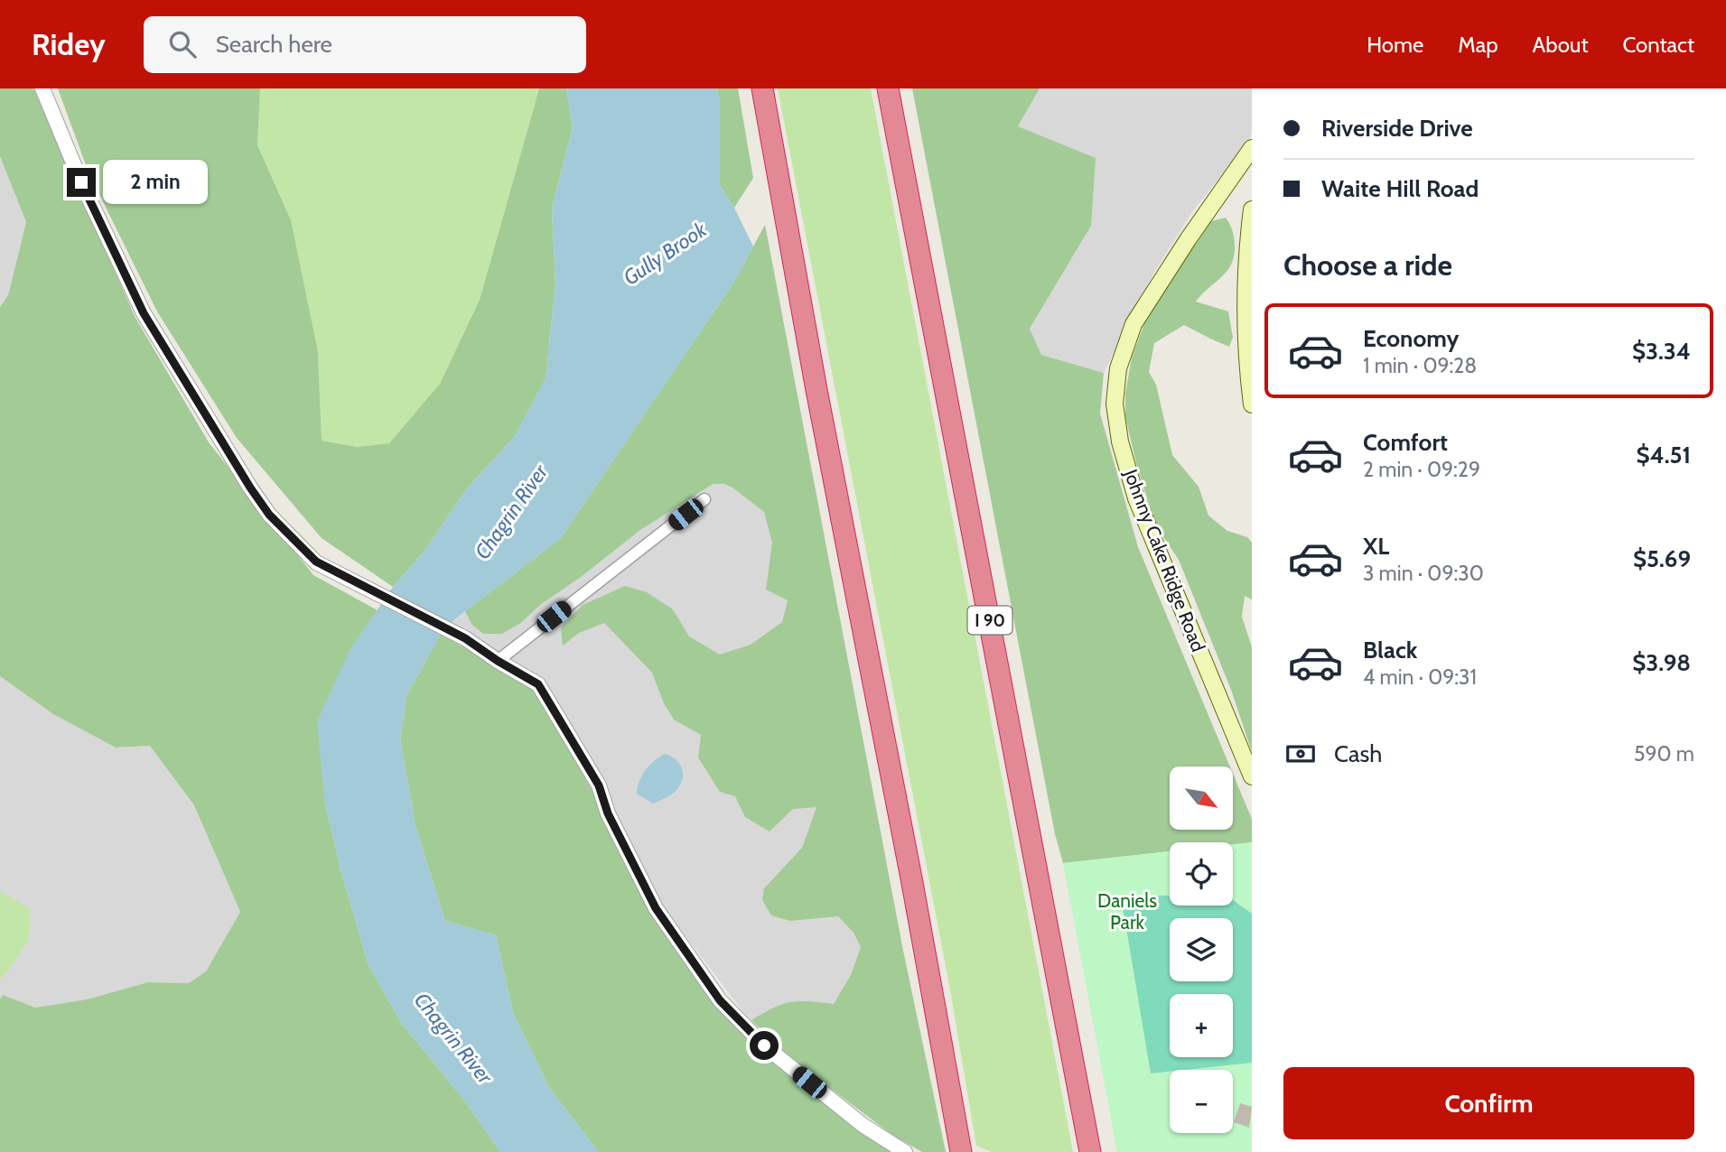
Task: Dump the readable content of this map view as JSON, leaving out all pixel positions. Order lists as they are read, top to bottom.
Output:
{
  "streets": {
    "highway": ["I 90"],
    "main road": ["Johnny Cake Ridge Road"]
  },
  "water": ["Gully Brook", "Chagrin River"],
  "parks": ["Daniels Park"],
  "north": "bottom right",
  "page": {
    "header": "Ridey",
    "search": "Search here",
    "nav": [
      "Home",
      "Map",
      "About",
      "Contact"
    ],
    "banner": ["Riverside Drive", "Waite Hill Road"],
    "bubble": "2 min",
    "heading": "Choose a ride",
    "list": [
      {
        "name": "Economy",
        "note": "1 min · 09:28",
        "value": "$3.34"
      },
      {
        "name": "Comfort",
        "note": "2 min · 09:29",
        "value": "$4.51"
      },
      {
        "name": "XL",
        "note": "3 min · 09:30",
        "value": "$5.69"
      },
      {
        "name": "Black",
        "note": "4 min · 09:31",
        "value": "$3.98"
      }
    ],
    "pay": ["Cash", "590 m"],
    "map_buttons": ["+", "−"],
    "buttons": "Confirm"
  }
}
